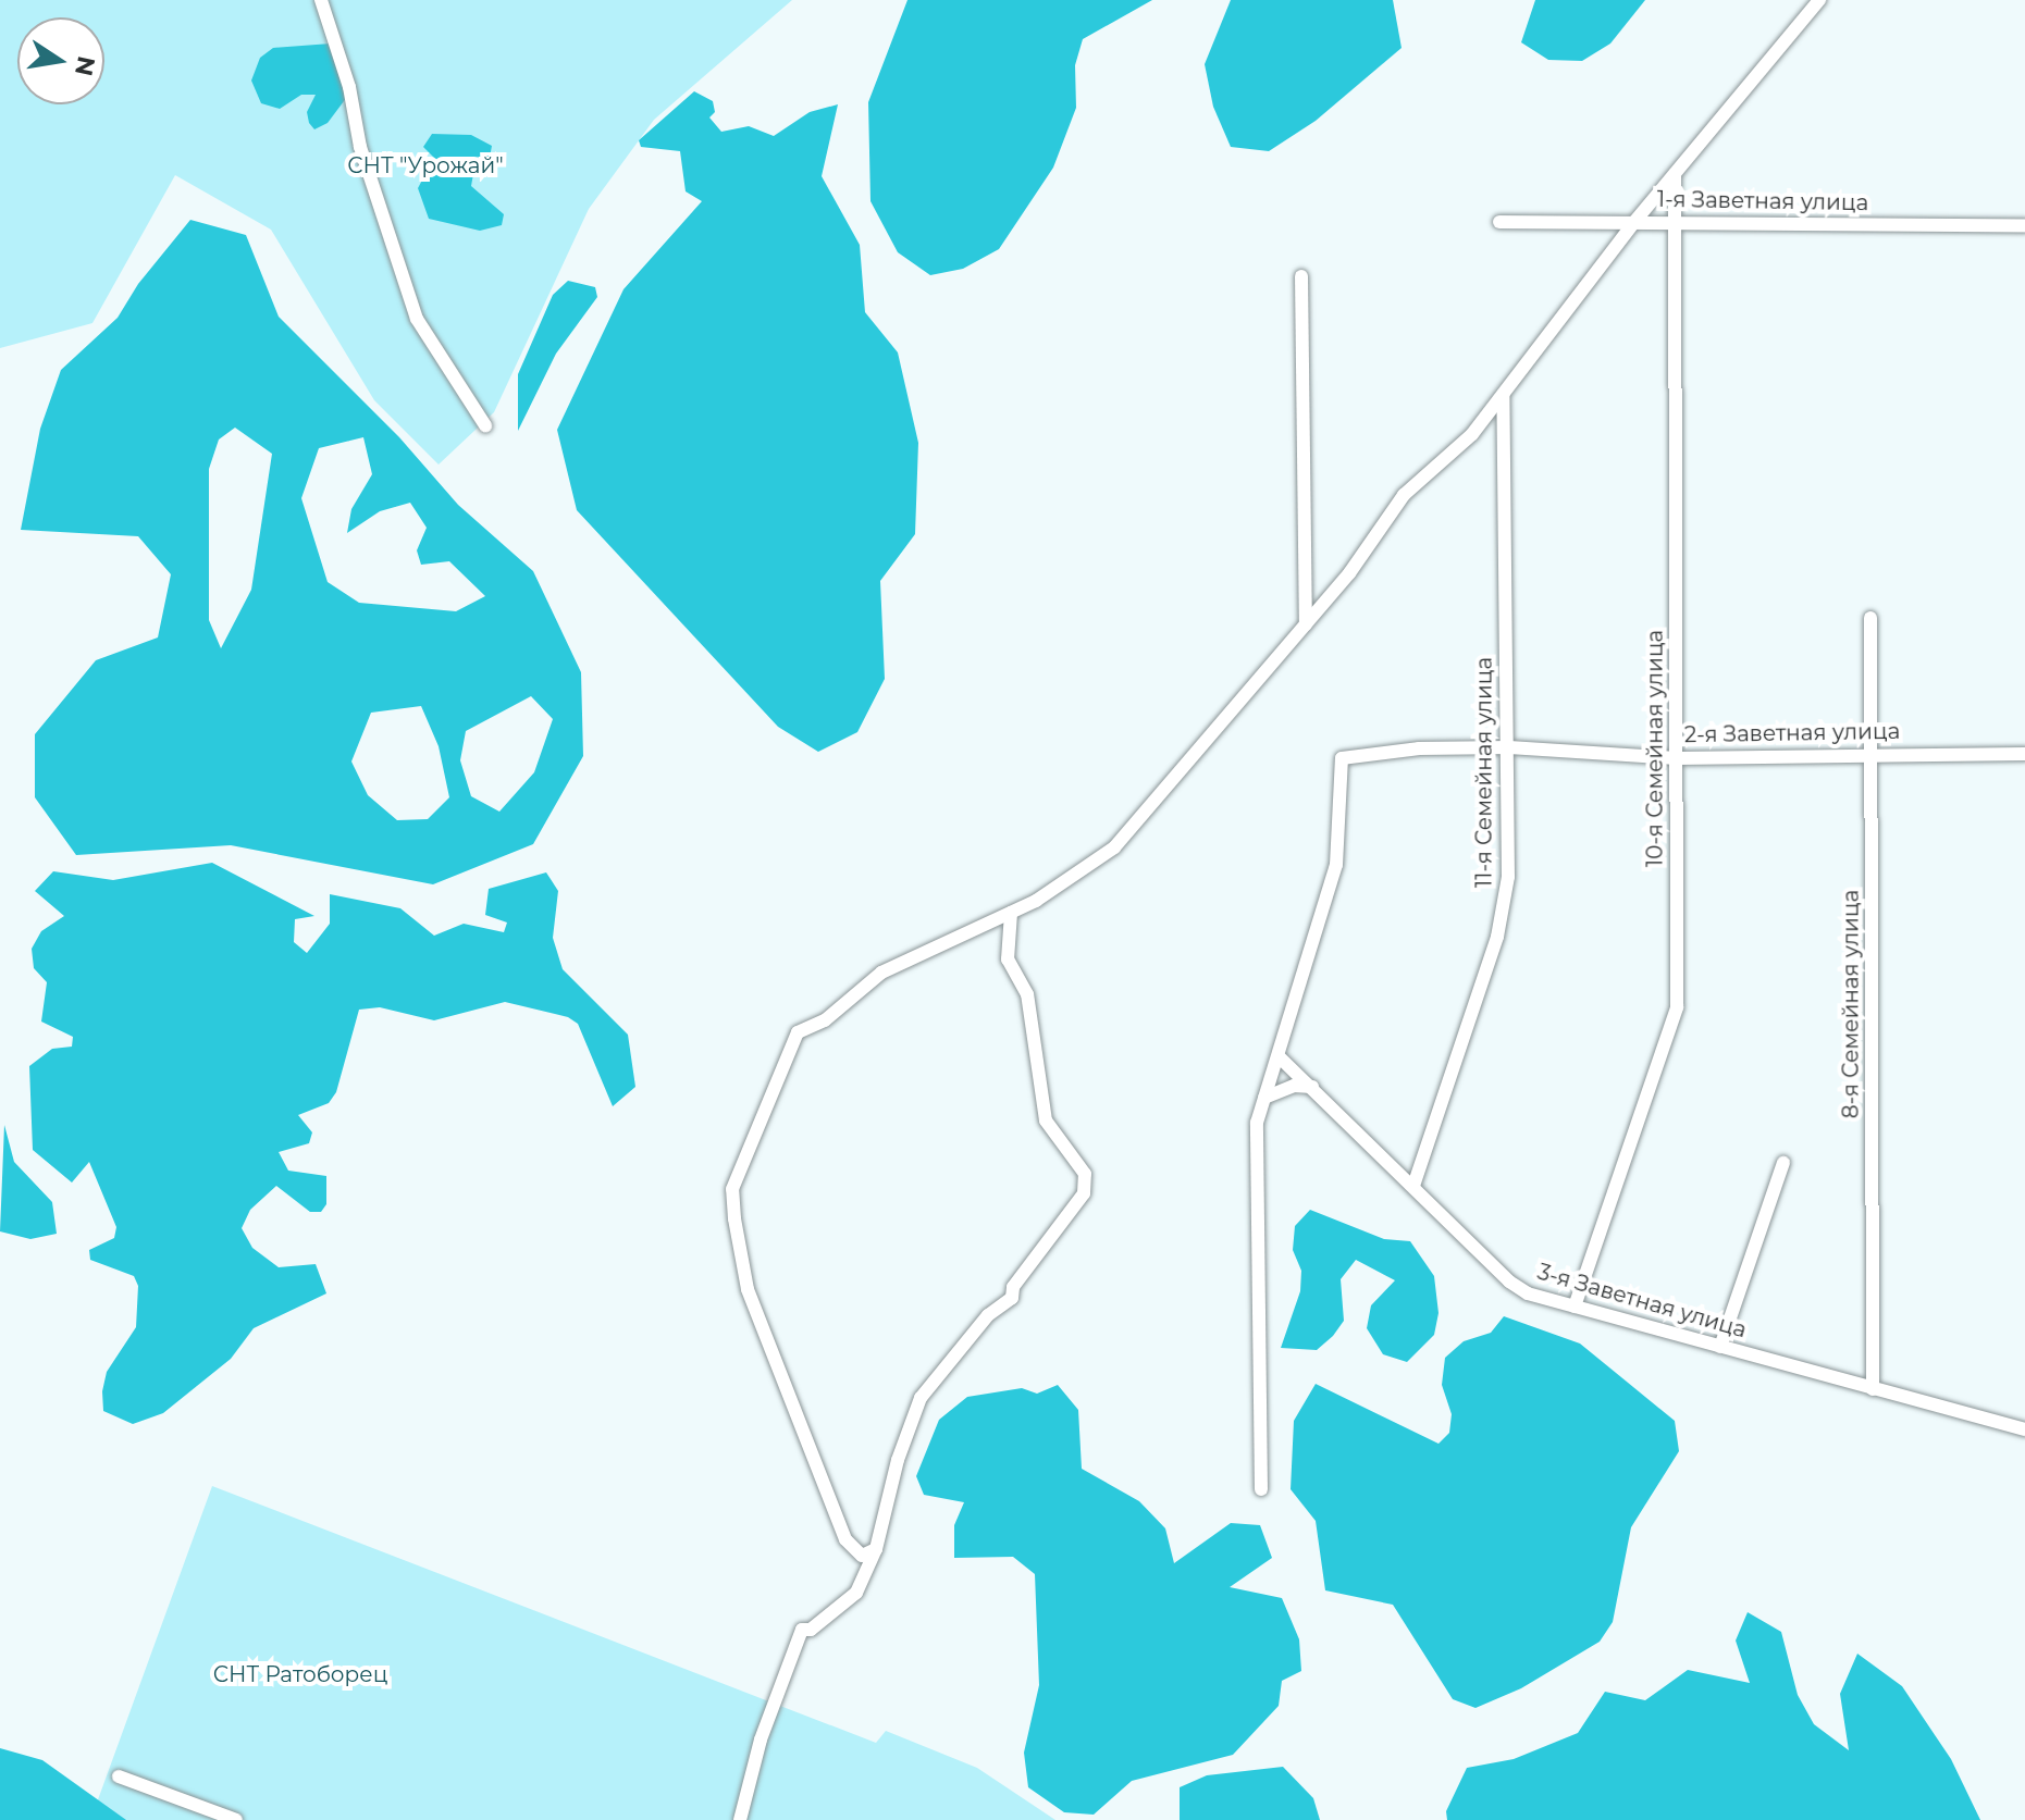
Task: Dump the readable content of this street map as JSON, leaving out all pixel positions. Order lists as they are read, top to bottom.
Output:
{
  "streets": {
    "street": [
      "1-я Заветная улица",
      "2-я Заветная улица",
      "10-я Семейная улица",
      "11-я Семейная улица",
      "8-я Семейная улица",
      "3-я Заветная улица"
    ]
  },
  "crossings": [
    ["1-я Заветная улица", "10-я Семейная улица"],
    ["2-я Заветная улица", "10-я Семейная улица"],
    ["2-я Заветная улица", "11-я Семейная улица"],
    ["2-я Заветная улица", "8-я Семейная улица"],
    ["2-я Заветная улица", "3-я Заветная улица"],
    ["10-я Семейная улица", "3-я Заветная улица"],
    ["11-я Семейная улица", "3-я Заветная улица"],
    ["8-я Семейная улица", "3-я Заветная улица"]
  ],
  "parks": ["СНТ \"Урожай\"", "СНТ Ратоборец"],
  "north": "right"
}
